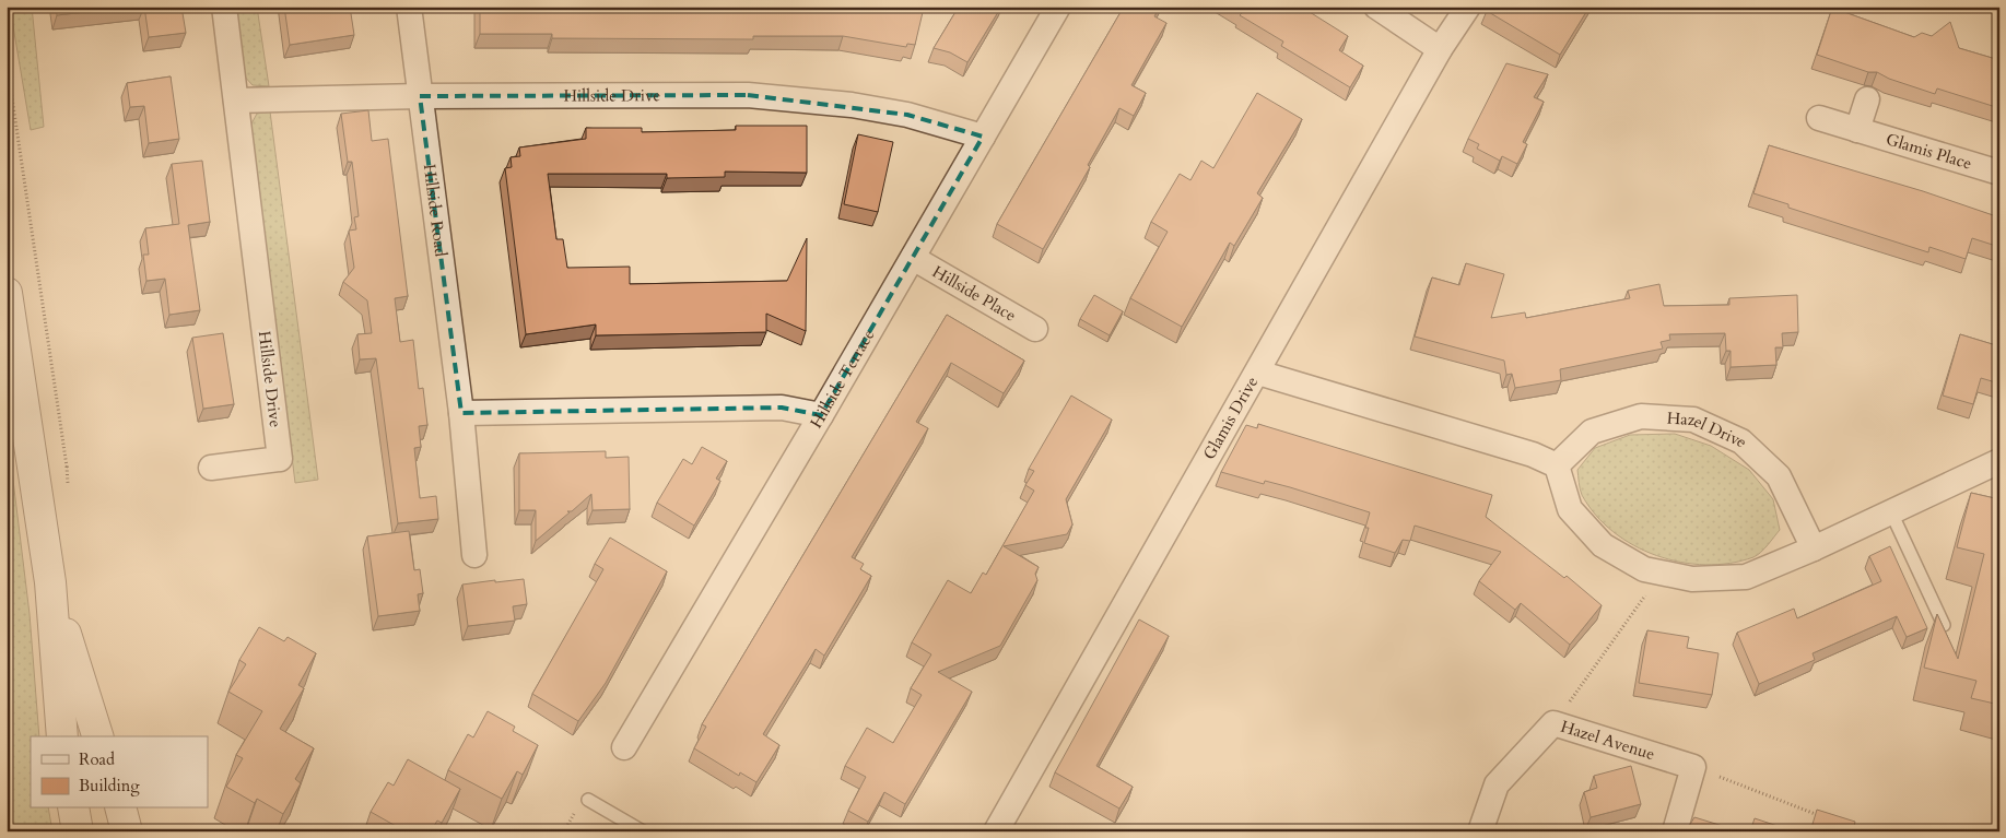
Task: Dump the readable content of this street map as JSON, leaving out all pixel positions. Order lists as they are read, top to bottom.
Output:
{
  "streets": {
    "street": [
      "Hillside Drive",
      "Glamis Place",
      "Hillside Road",
      "Hillside Place",
      "Hillside Terrace",
      "Glamis Drive",
      "Hazel Drive",
      "Hazel Avenue"
    ]
  },
  "crossings": [
    ["Hillside Drive", "Hillside Road"],
    ["Hillside Drive", "Hillside Terrace"],
    ["Hillside Place", "Hillside Terrace"]
  ],
  "legend": ["Road", "Building"]
}
